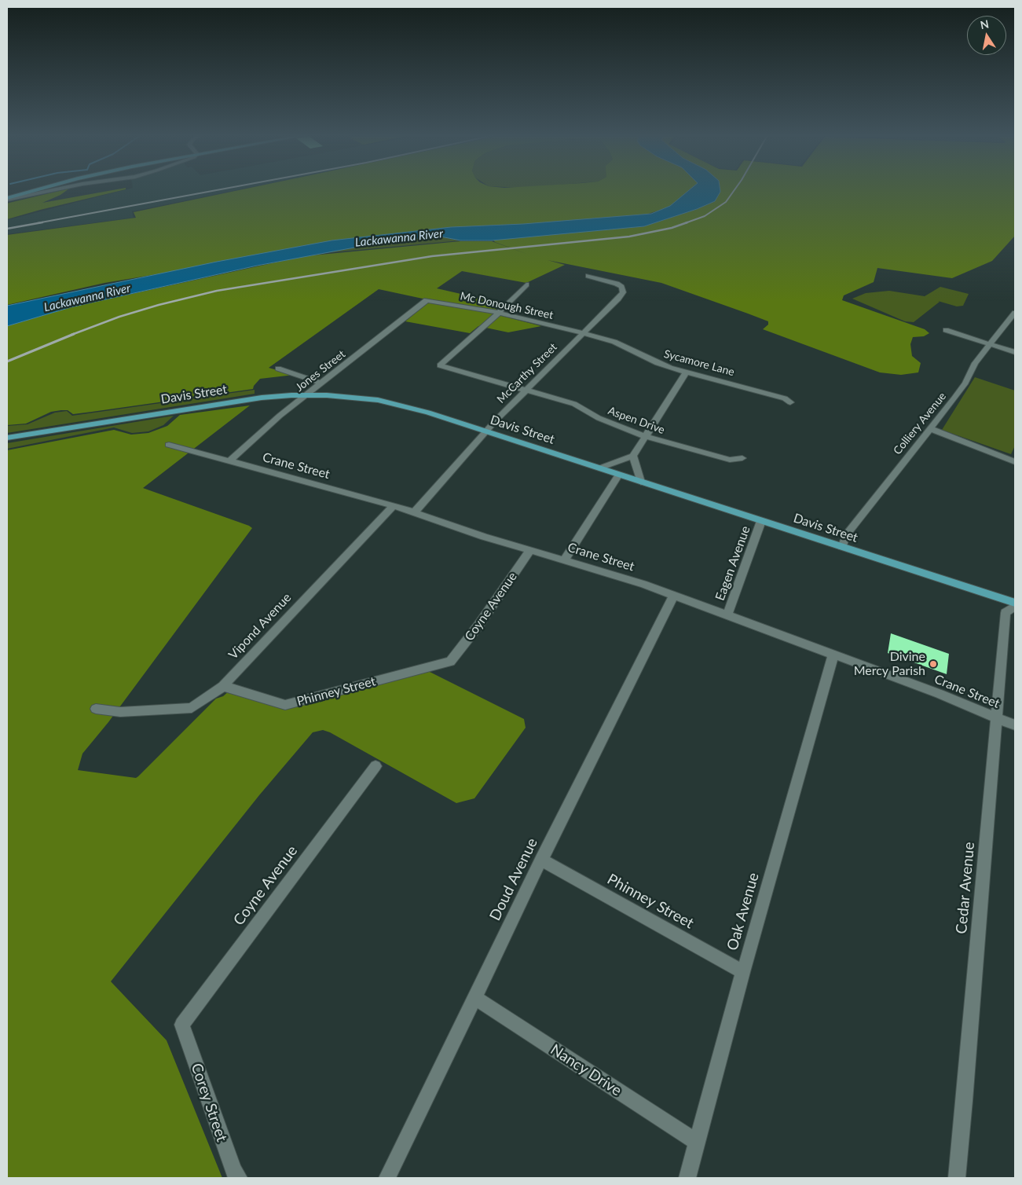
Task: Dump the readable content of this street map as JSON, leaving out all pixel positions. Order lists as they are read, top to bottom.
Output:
{
  "streets": {
    "main road": ["Davis Street"],
    "street": [
      "Mc Donough Street",
      "Sycamore Lane",
      "Jones Street",
      "McCarthy Street",
      "Aspen Drive",
      "Colliery Avenue",
      "Crane Street",
      "Eagen Avenue",
      "Coyne Avenue",
      "Vipond Avenue",
      "Phinney Street",
      "Doud Avenue",
      "Cedar Avenue",
      "Oak Avenue",
      "Nancy Drive",
      "Corey Street"
    ]
  },
  "crossings": [
    ["Mc Donough Street", "Sycamore Lane"],
    ["Mc Donough Street", "Jones Street"],
    ["Mc Donough Street", "McCarthy Street"],
    ["Mc Donough Street", "Aspen Drive"],
    ["Sycamore Lane", "McCarthy Street"],
    ["Jones Street", "Davis Street"],
    ["Jones Street", "Crane Street"],
    ["McCarthy Street", "Davis Street"],
    ["McCarthy Street", "Aspen Drive"],
    ["McCarthy Street", "Crane Street"],
    ["Davis Street", "Colliery Avenue"],
    ["Davis Street", "Eagen Avenue"],
    ["Crane Street", "Eagen Avenue"],
    ["Crane Street", "Coyne Avenue"],
    ["Crane Street", "Vipond Avenue"],
    ["Crane Street", "Doud Avenue"],
    ["Crane Street", "Cedar Avenue"],
    ["Crane Street", "Oak Avenue"],
    ["Coyne Avenue", "Phinney Street"],
    ["Coyne Avenue", "Corey Street"],
    ["Vipond Avenue", "Phinney Street"],
    ["Phinney Street", "Doud Avenue"],
    ["Phinney Street", "Oak Avenue"],
    ["Doud Avenue", "Nancy Drive"],
    ["Oak Avenue", "Nancy Drive"]
  ],
  "water": ["Lackawanna River"],
  "places": ["Divine Mercy Parish"],
  "north": "top"
}
